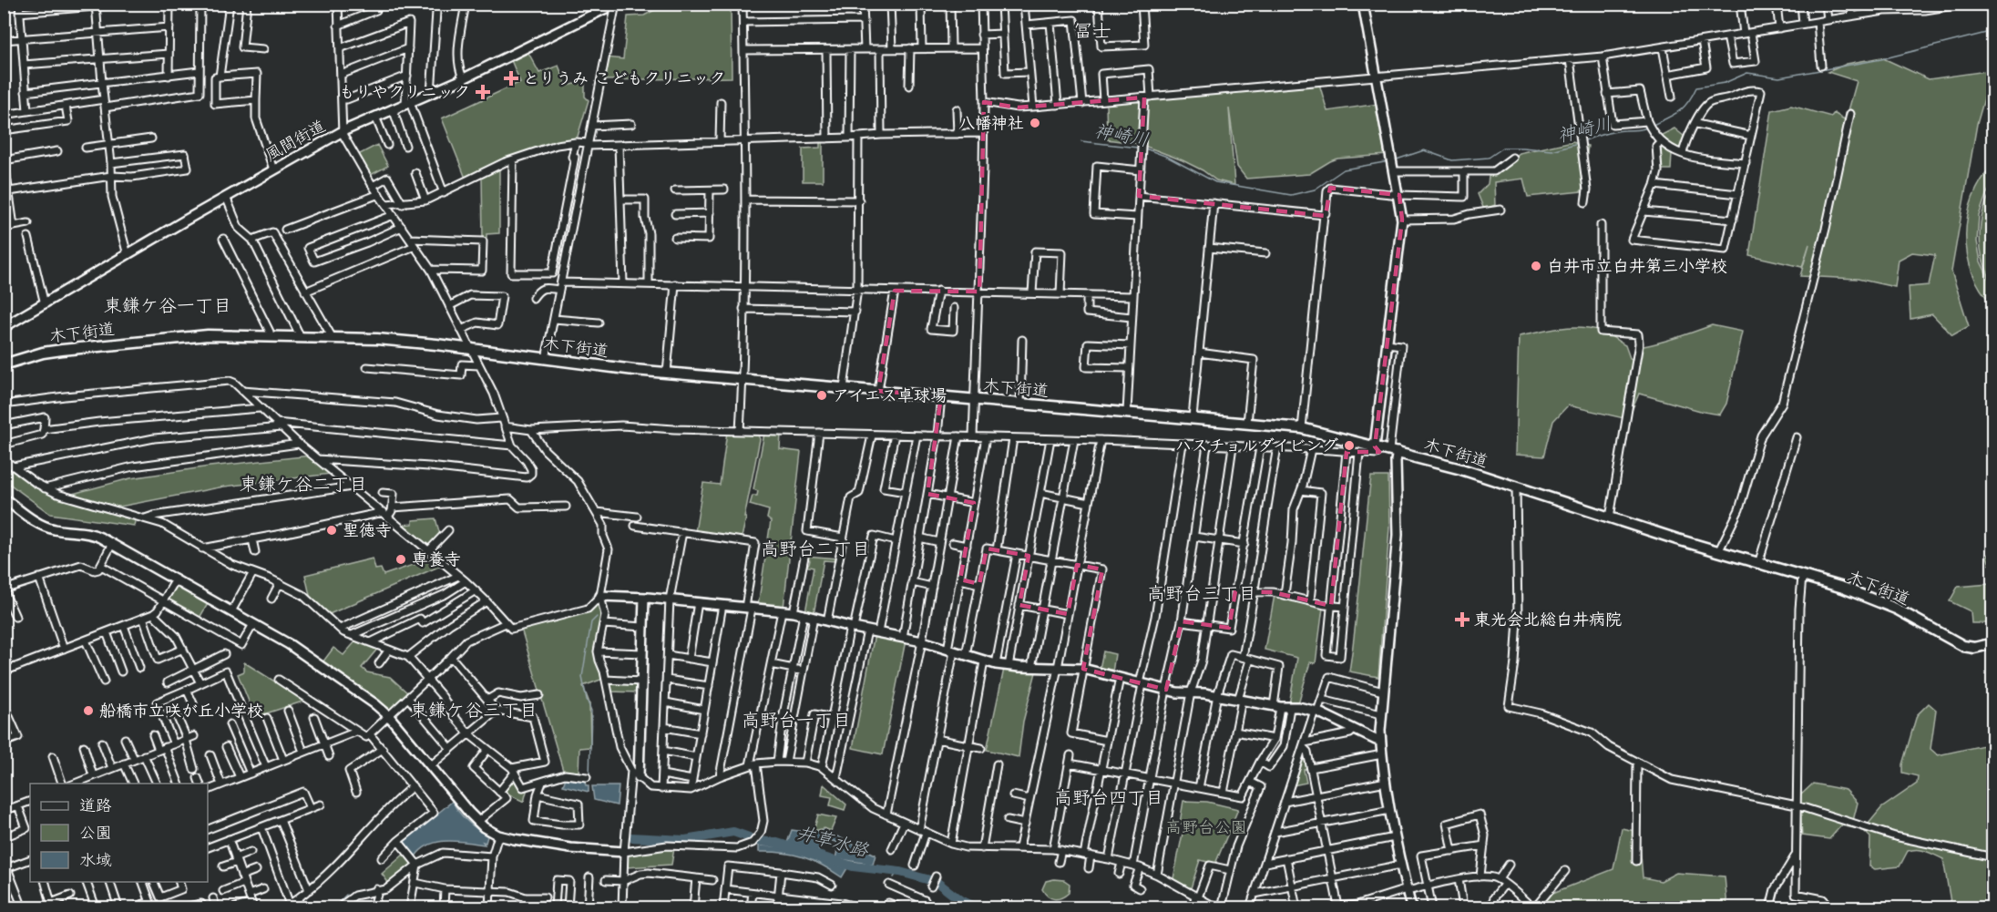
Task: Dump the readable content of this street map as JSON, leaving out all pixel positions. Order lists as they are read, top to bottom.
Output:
{
  "streets": {
    "main road": ["木下街道"],
    "street": ["風間街道"]
  },
  "districts": [
    "冨士",
    "東鎌ケ谷一丁目",
    "東鎌ケ谷二丁目",
    "高野台二丁目",
    "高野台三丁目",
    "東鎌ケ谷三丁目",
    "高野台一丁目",
    "高野台四丁目"
  ],
  "water": ["神崎川", "井草水路"],
  "parks": ["高野台公園"],
  "places": {
    "health": ["とりうみ こどもクリニック", "もりやクリニック", "東光会北総白井病院"],
    "other": [
      "八幡神社",
      "白井市立白井第三小学校",
      "アイエス卓球場",
      "ハスチョルダイビング",
      "聖徳寺",
      "専養寺",
      "船橋市立咲が丘小学校"
    ]
  },
  "legend": ["道路", "公園", "水域"]
}
